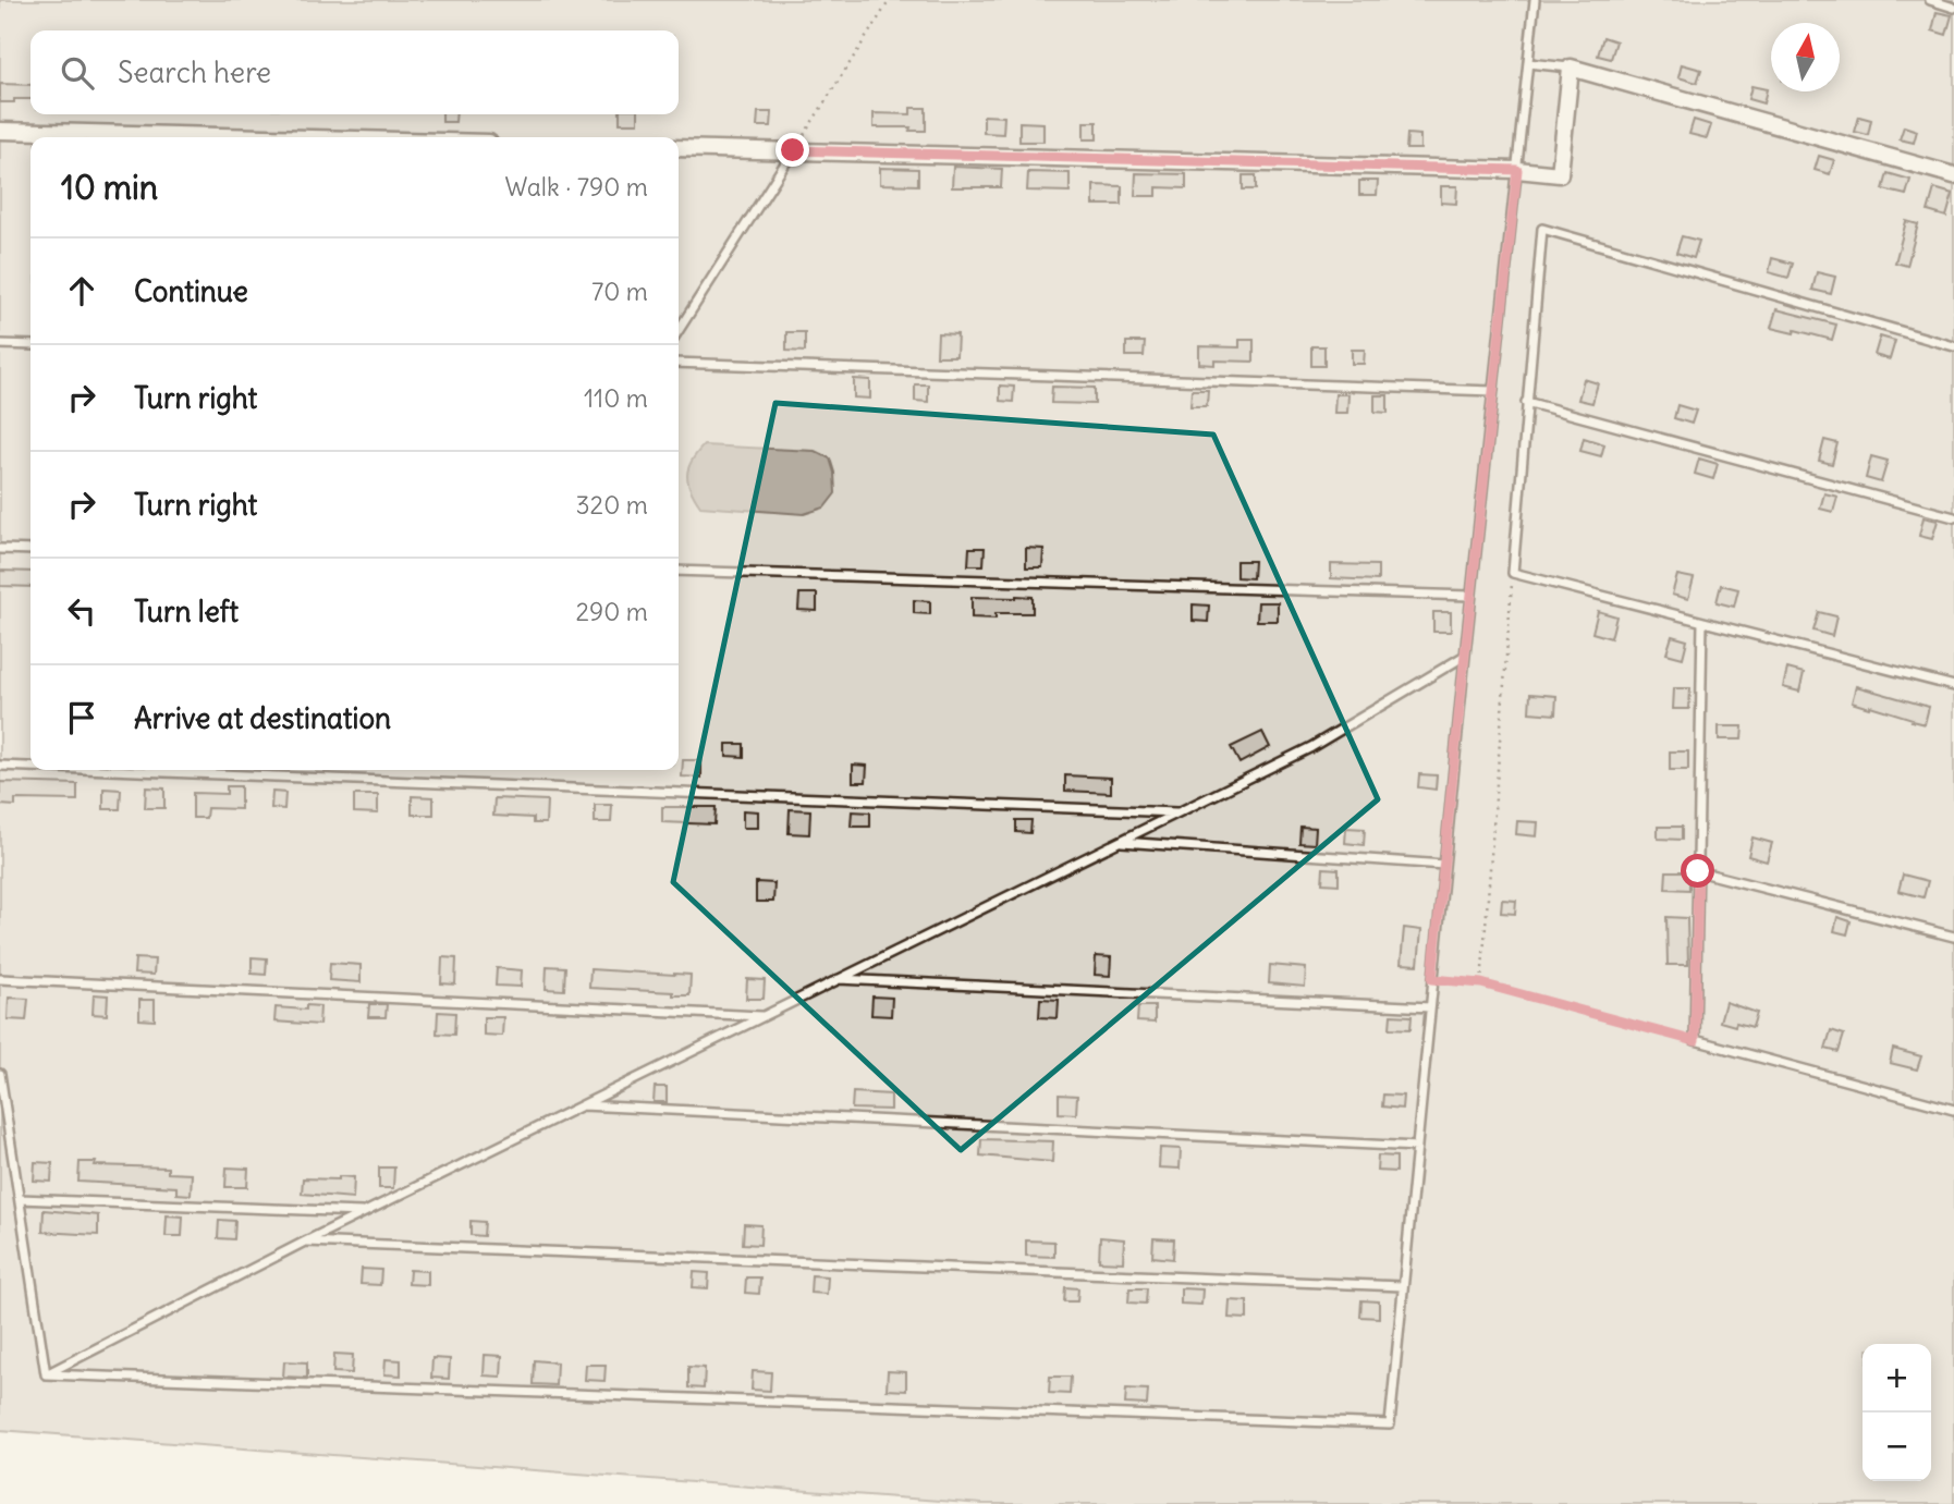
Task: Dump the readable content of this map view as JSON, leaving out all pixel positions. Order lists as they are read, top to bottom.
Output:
{
  "north": "top",
  "page": {
    "search": "Search here",
    "heading": ["10 min", "Walk · 790 m"],
    "list": [
      ["Continue", "70 m"],
      ["Turn right", "110 m"],
      ["Turn right", "320 m"],
      ["Turn left", "290 m"],
      "Arrive at destination"
    ],
    "map_buttons": ["+", "−"]
  }
}
